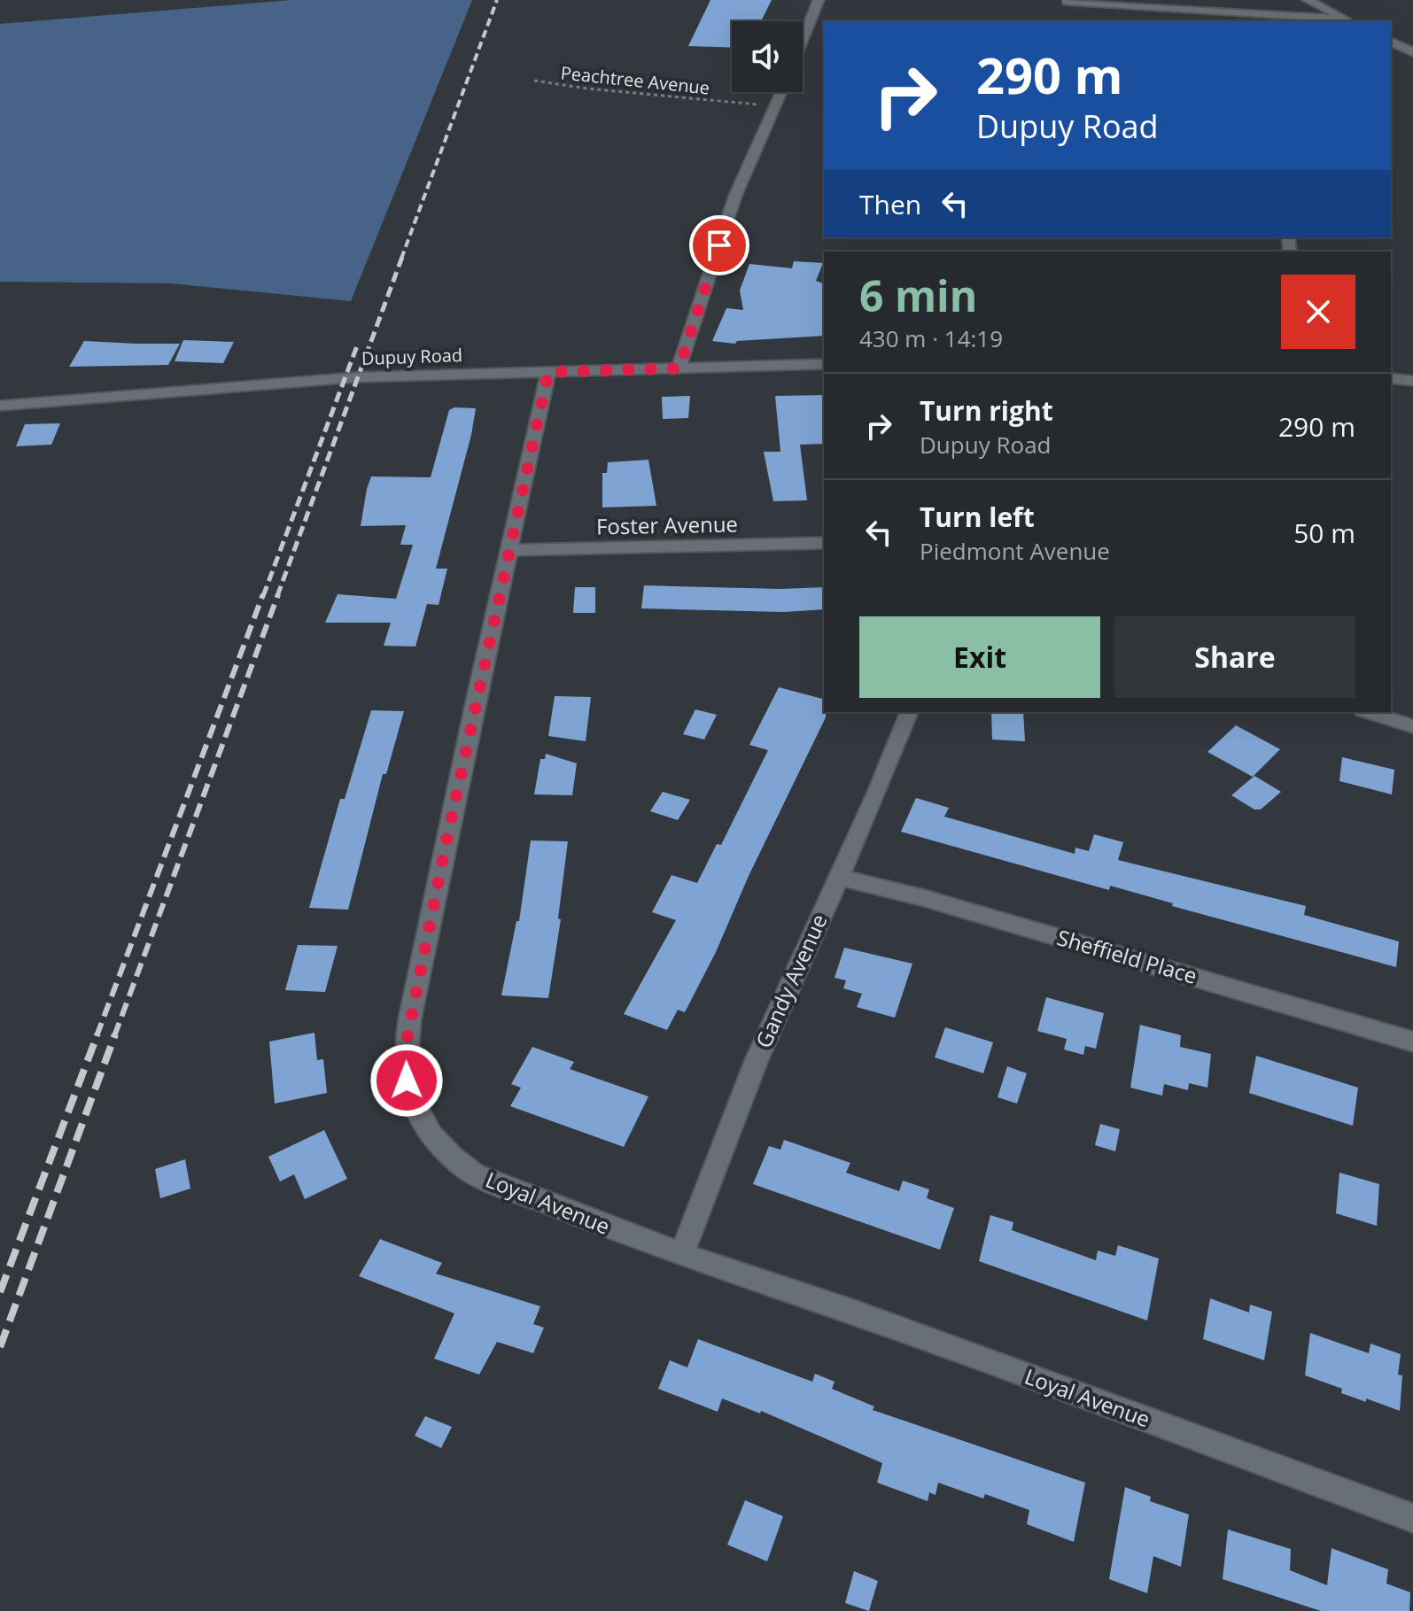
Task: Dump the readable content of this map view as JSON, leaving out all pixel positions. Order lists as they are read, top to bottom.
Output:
{
  "streets": {
    "street": [
      "Dupuy Road",
      "Foster Avenue",
      "Sheffield Place",
      "Gandy Avenue",
      "Loyal Avenue"
    ],
    "path": ["Peachtree Avenue"]
  },
  "crossings": [
    ["Dupuy Road", "Loyal Avenue"],
    ["Foster Avenue", "Loyal Avenue"],
    ["Sheffield Place", "Gandy Avenue"],
    ["Gandy Avenue", "Loyal Avenue"]
  ],
  "page": {
    "turn": ["290 m", "Dupuy Road"],
    "then": "Then",
    "heading": ["6 min", "430 m · 14:19"],
    "list": [
      {
        "name": "Turn right",
        "note": "Dupuy Road",
        "value": "290 m"
      },
      {
        "name": "Turn left",
        "note": "Piedmont Avenue",
        "value": "50 m"
      }
    ],
    "buttons": ["Exit", "Share"]
  }
}
